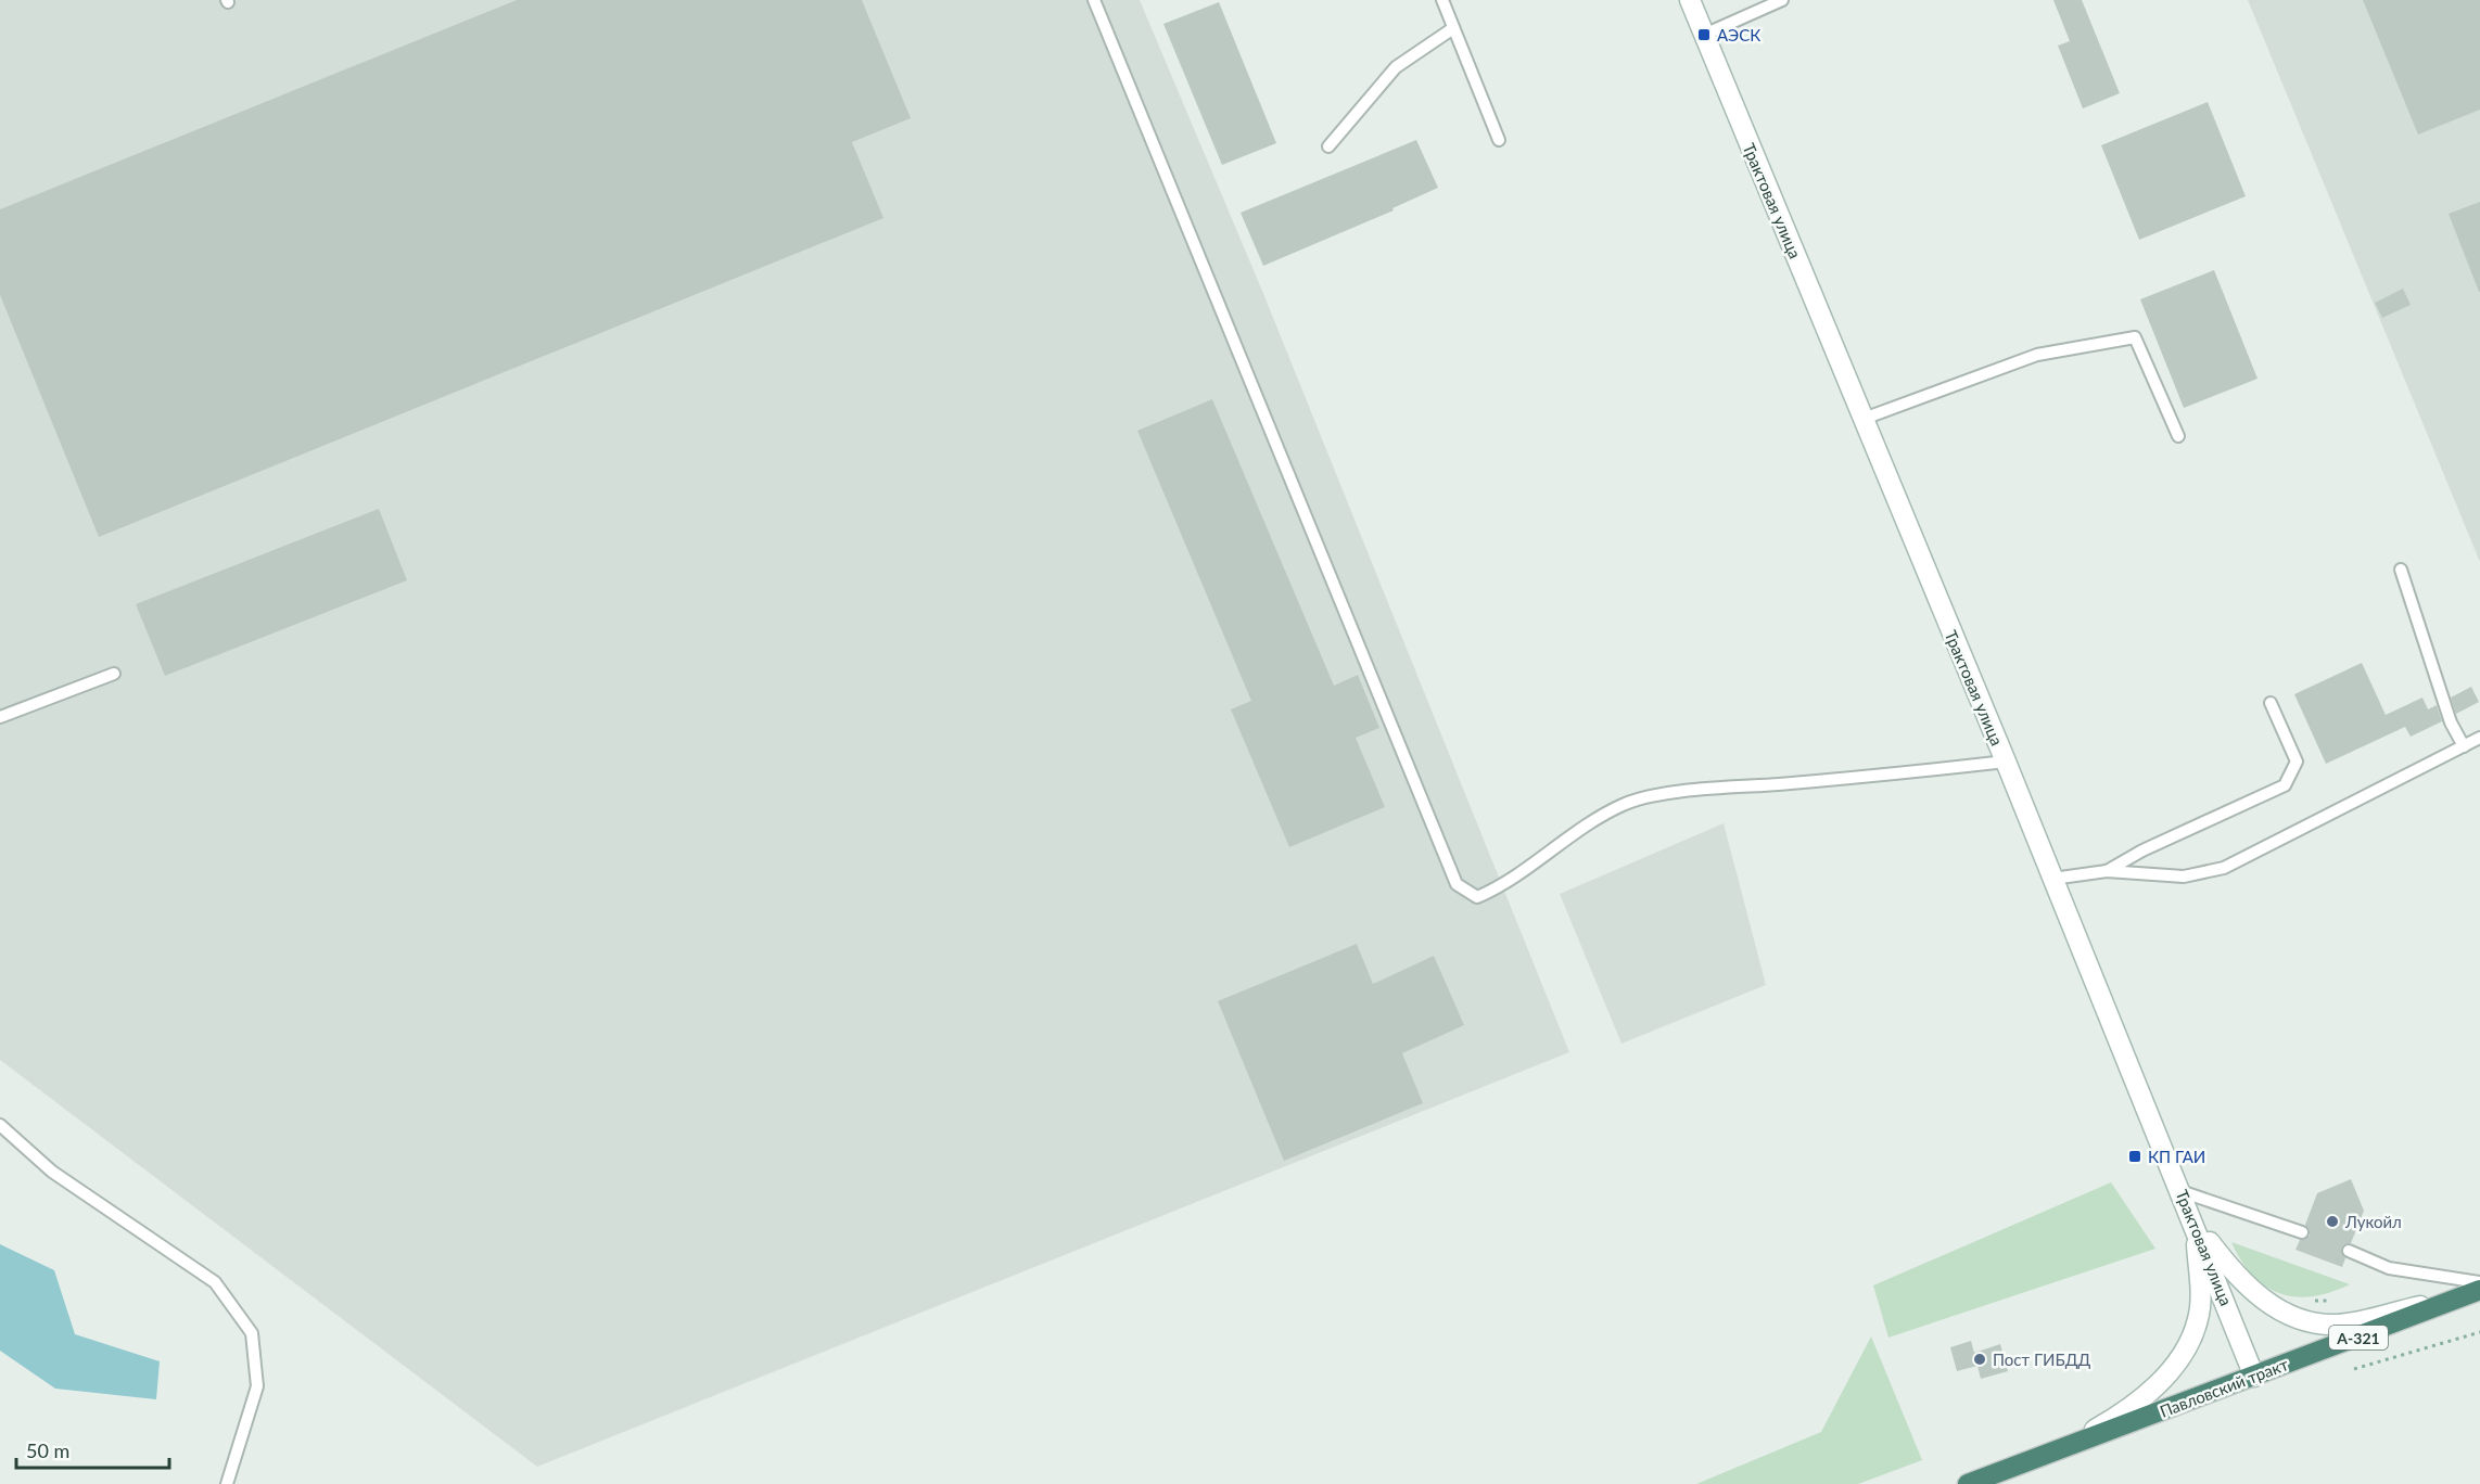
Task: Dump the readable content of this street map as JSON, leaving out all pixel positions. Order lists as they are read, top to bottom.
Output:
{
  "streets": {
    "highway": ["А-321", "Павловский тракт"],
    "main road": ["Трактовая улица"]
  },
  "crossings": [
    ["Трактовая улица", "Павловский тракт"]
  ],
  "places": {
    "transit": ["АЭСК", "КП ГАИ"],
    "other": ["Лукойл", "Пост ГИБДД"]
  },
  "scale_bar": "50 m"
}
